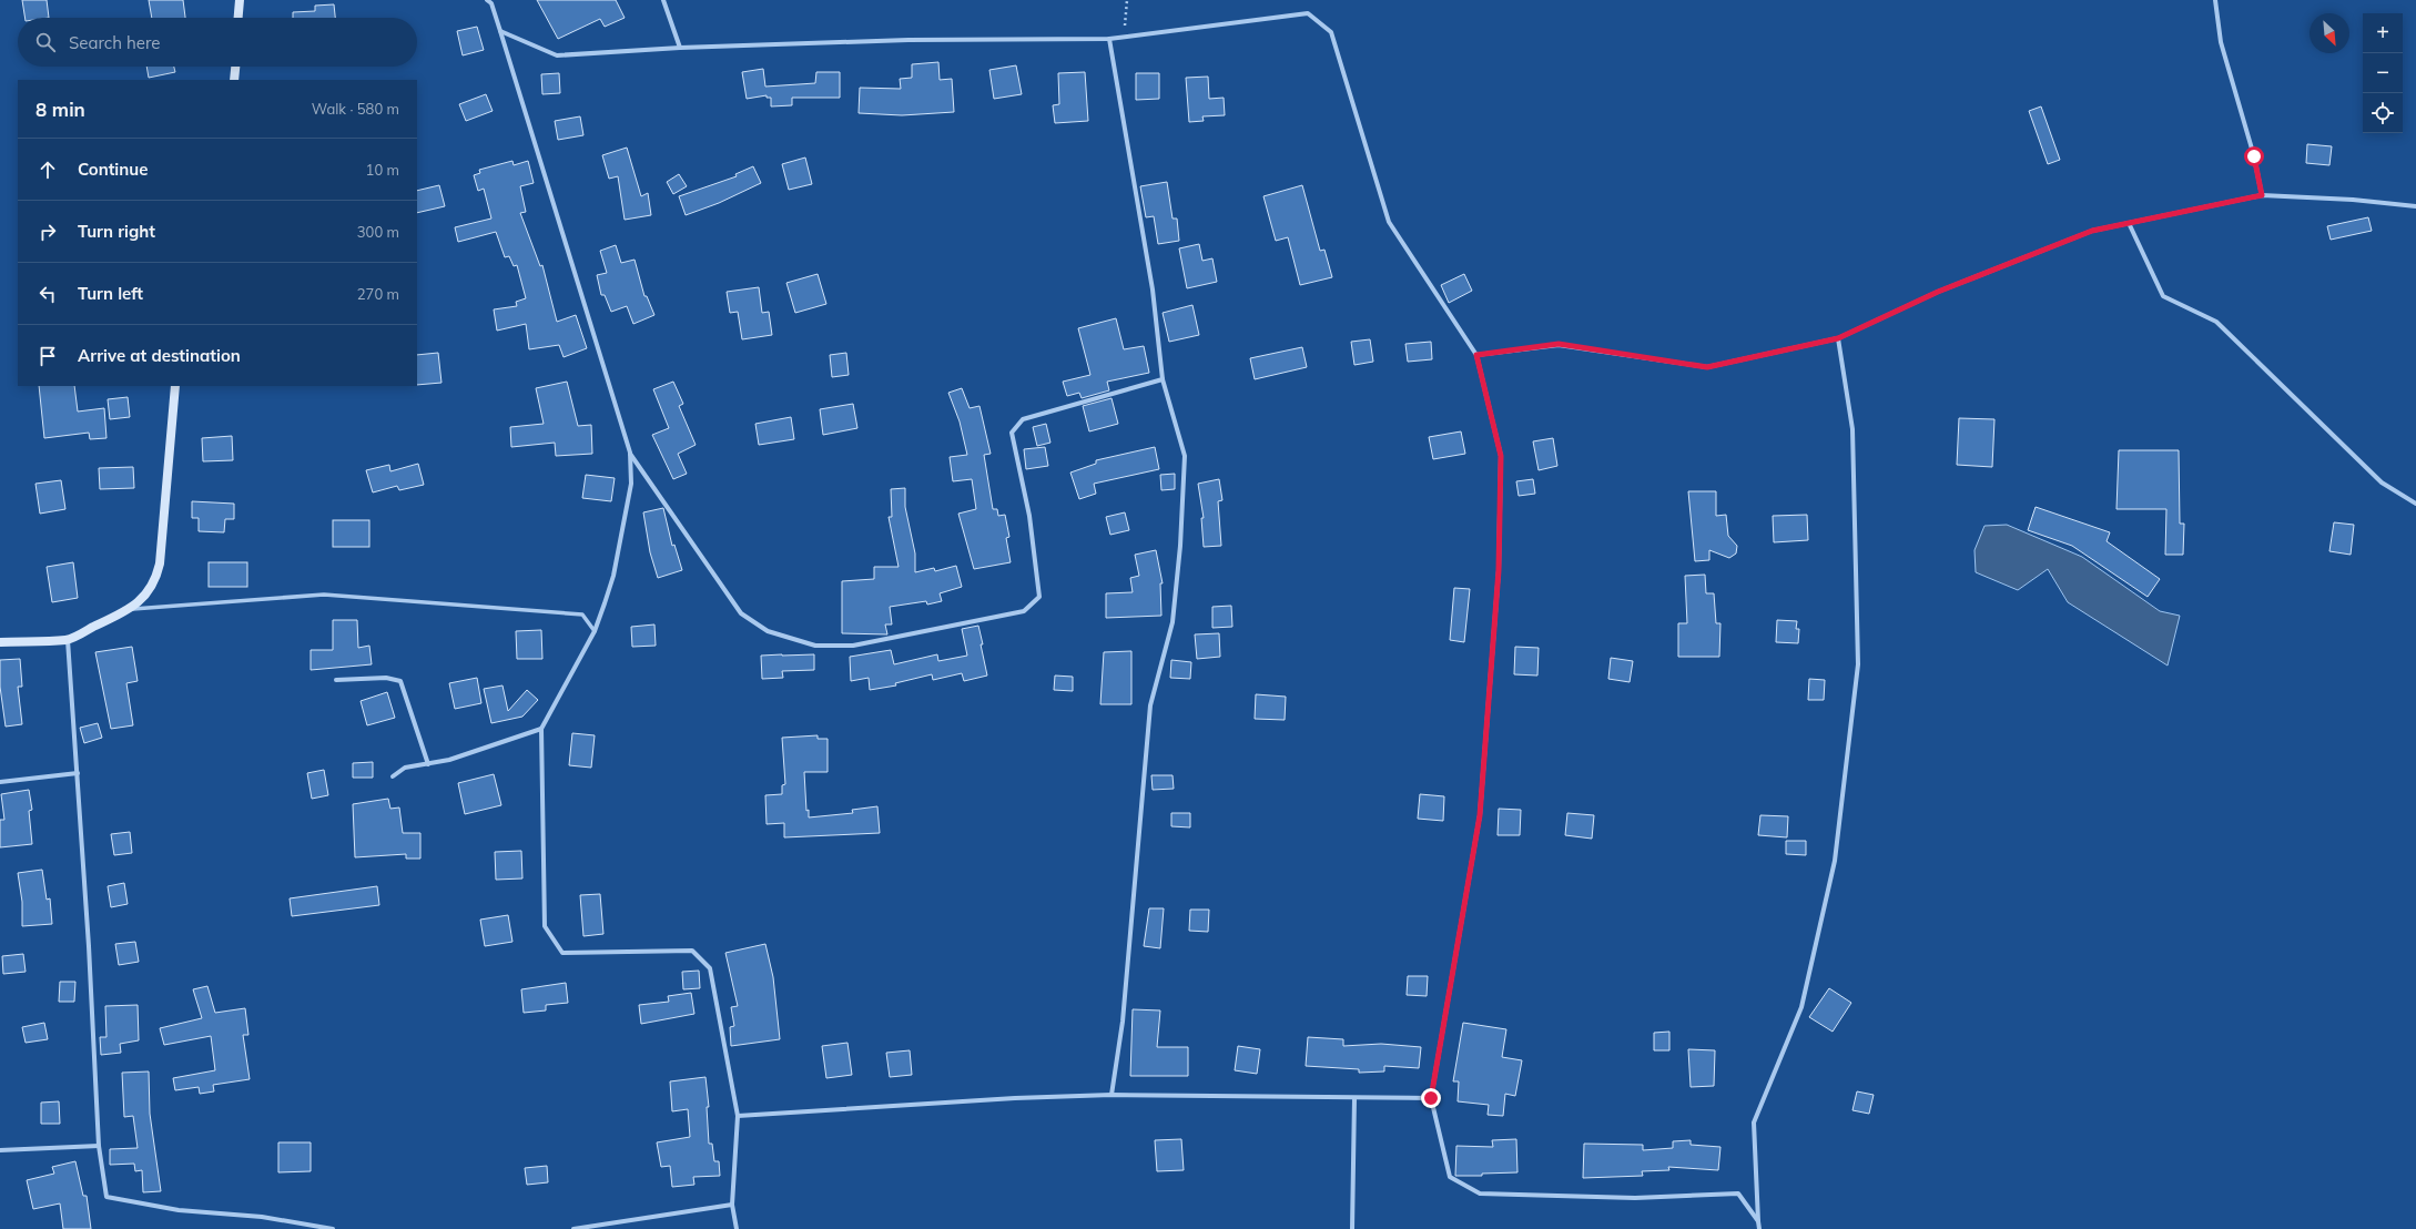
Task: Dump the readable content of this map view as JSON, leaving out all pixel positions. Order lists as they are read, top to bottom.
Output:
{
  "north": "bottom right",
  "page": {
    "map_buttons": ["+", "−"],
    "search": "Search here",
    "heading": ["8 min", "Walk · 580 m"],
    "list": [
      ["Continue", "10 m"],
      ["Turn right", "300 m"],
      ["Turn left", "270 m"],
      "Arrive at destination"
    ]
  }
}
